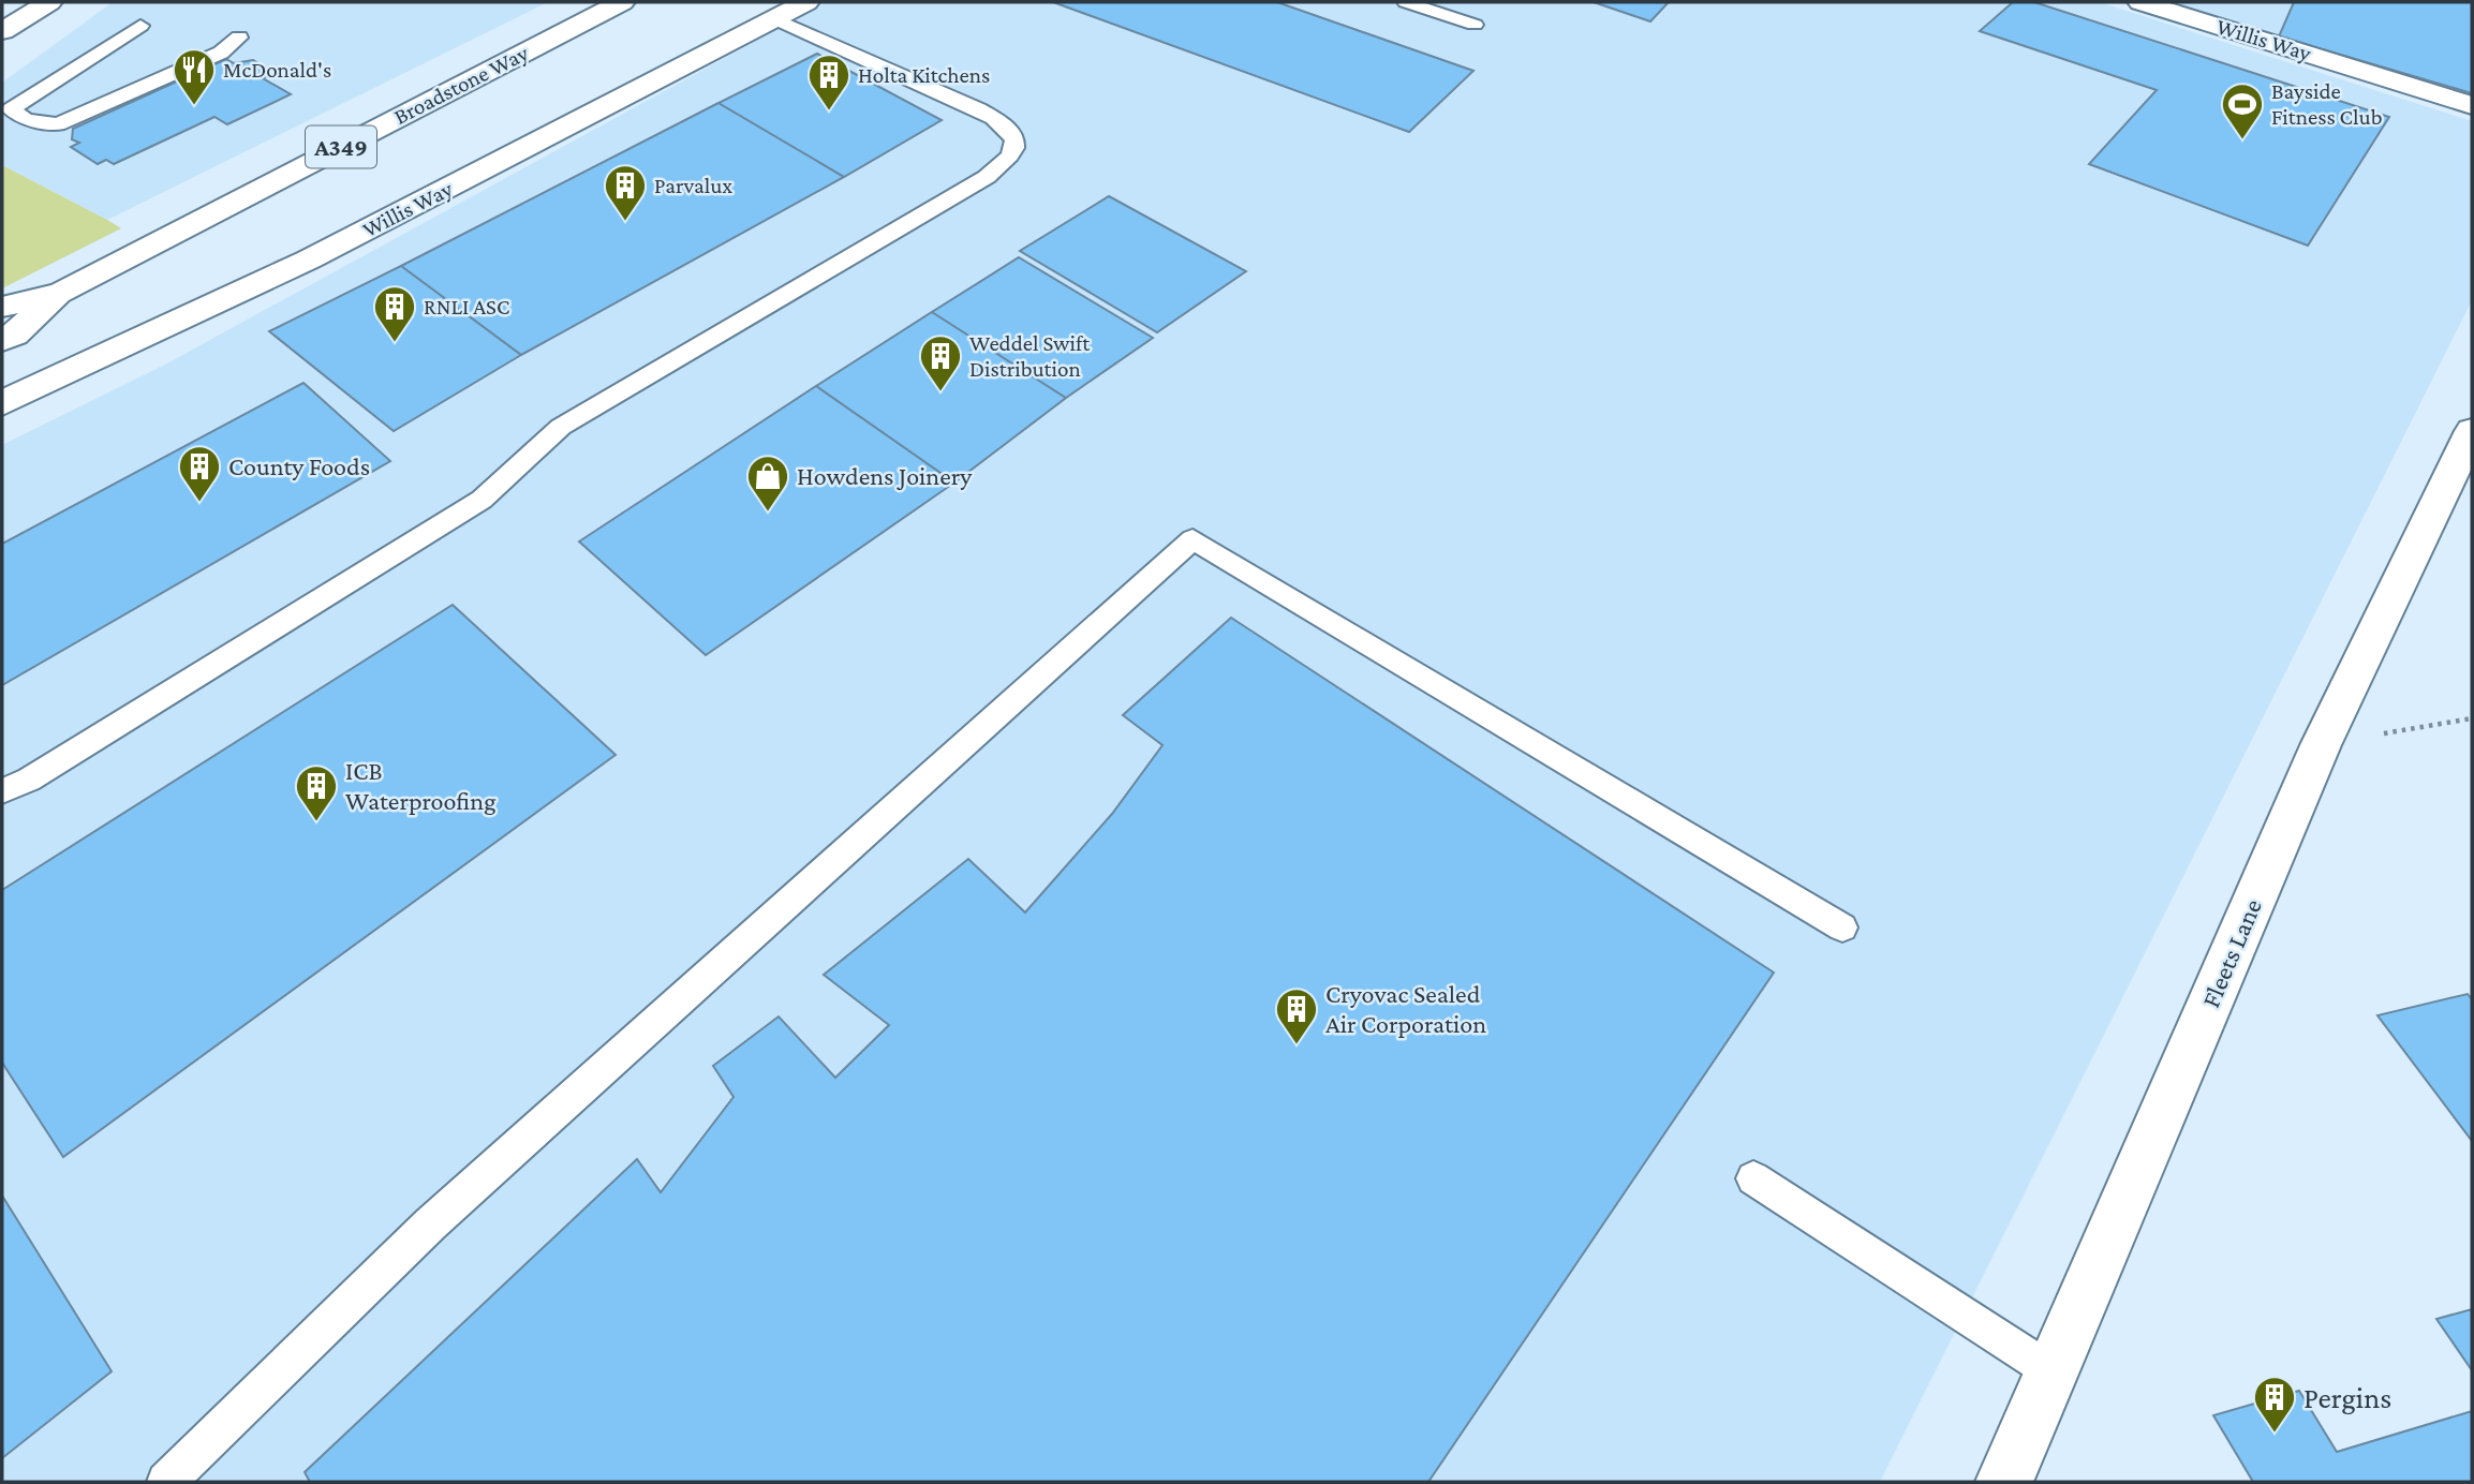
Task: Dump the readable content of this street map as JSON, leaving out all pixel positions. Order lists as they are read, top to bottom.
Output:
{
  "streets": {
    "main road": [
      "Willis Way",
      "Broadstone Way",
      "A349",
      "Fleets Lane"
    ]
  },
  "places": {
    "restaurant": ["McDonald's"],
    "building": [
      "Holta Kitchens",
      "Parvalux",
      "RNLI ASC",
      "Weddel Swift Distribution",
      "County Foods",
      "ICB Waterproofing",
      "Cryovac Sealed Air Corporation",
      "Pergins"
    ],
    "sports": ["Bayside Fitness Club"],
    "shop": ["Howdens Joinery"]
  }
}
